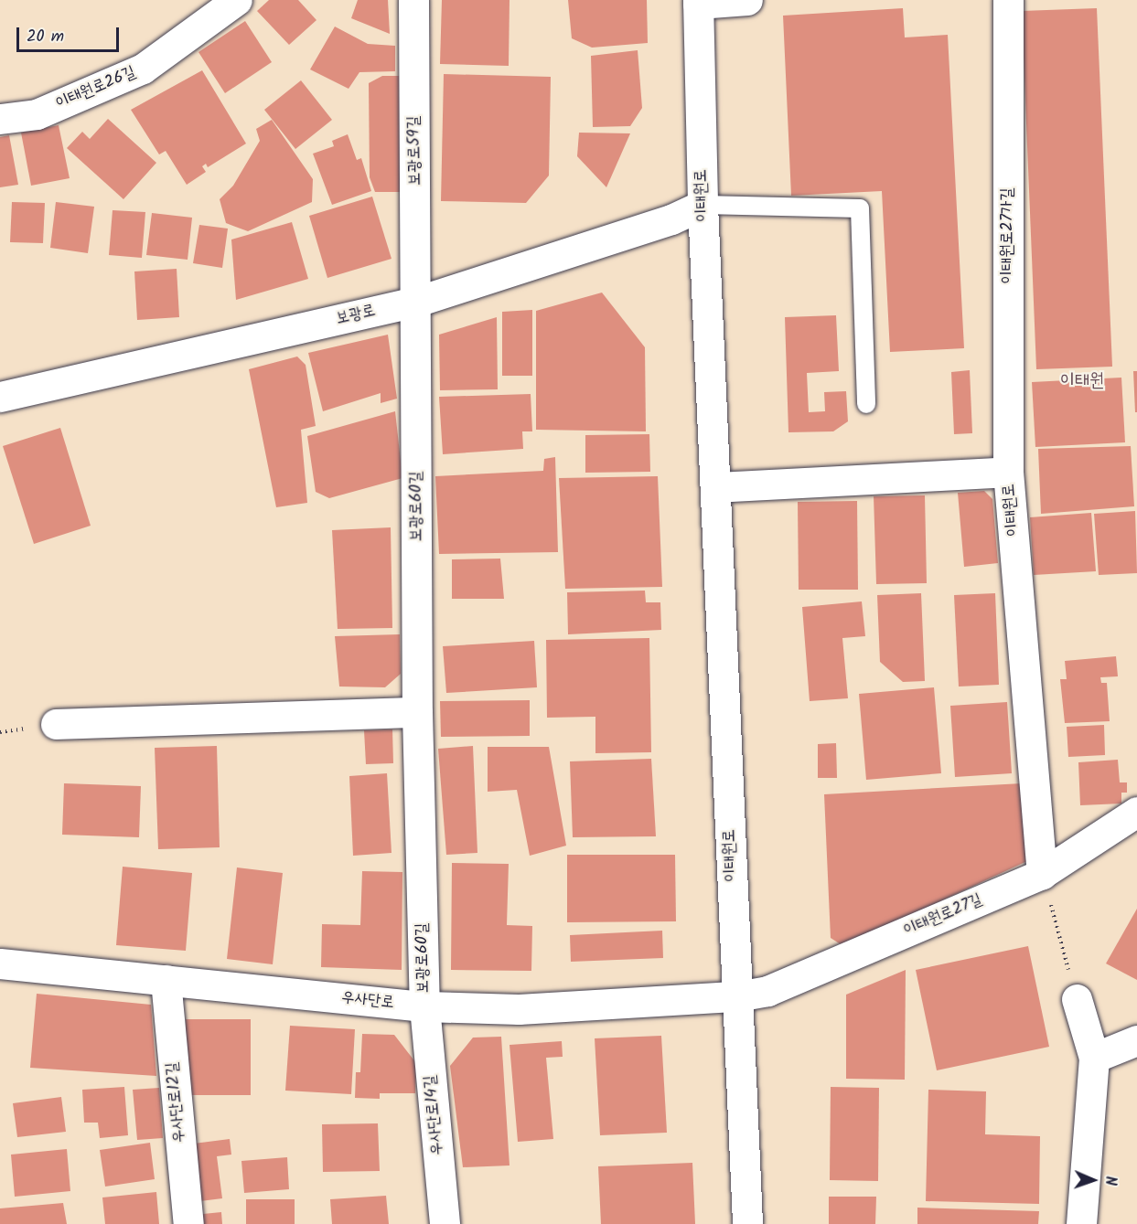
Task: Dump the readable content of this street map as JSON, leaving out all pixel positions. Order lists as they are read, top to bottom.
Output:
{
  "streets": {
    "street": [
      "이태원로26길",
      "보광로59길",
      "이태원로",
      "이태원로27가길",
      "보광로",
      "보광로60길",
      "이태원로27길",
      "우사단로",
      "우사단로12길",
      "우사단로14길"
    ]
  },
  "crossings": [
    ["보광로59길", "보광로"],
    ["보광로59길", "보광로60길"],
    ["이태원로", "이태원로27가길"],
    ["이태원로", "보광로"],
    ["이태원로", "이태원로27길"],
    ["이태원로", "우사단로"],
    ["보광로", "보광로60길"],
    ["보광로60길", "우사단로"],
    ["보광로60길", "우사단로14길"],
    ["이태원로27길", "우사단로"],
    ["우사단로", "우사단로12길"],
    ["우사단로", "우사단로14길"]
  ],
  "districts": ["이태원"],
  "scale_bar": "20 m",
  "north": "right"
}
